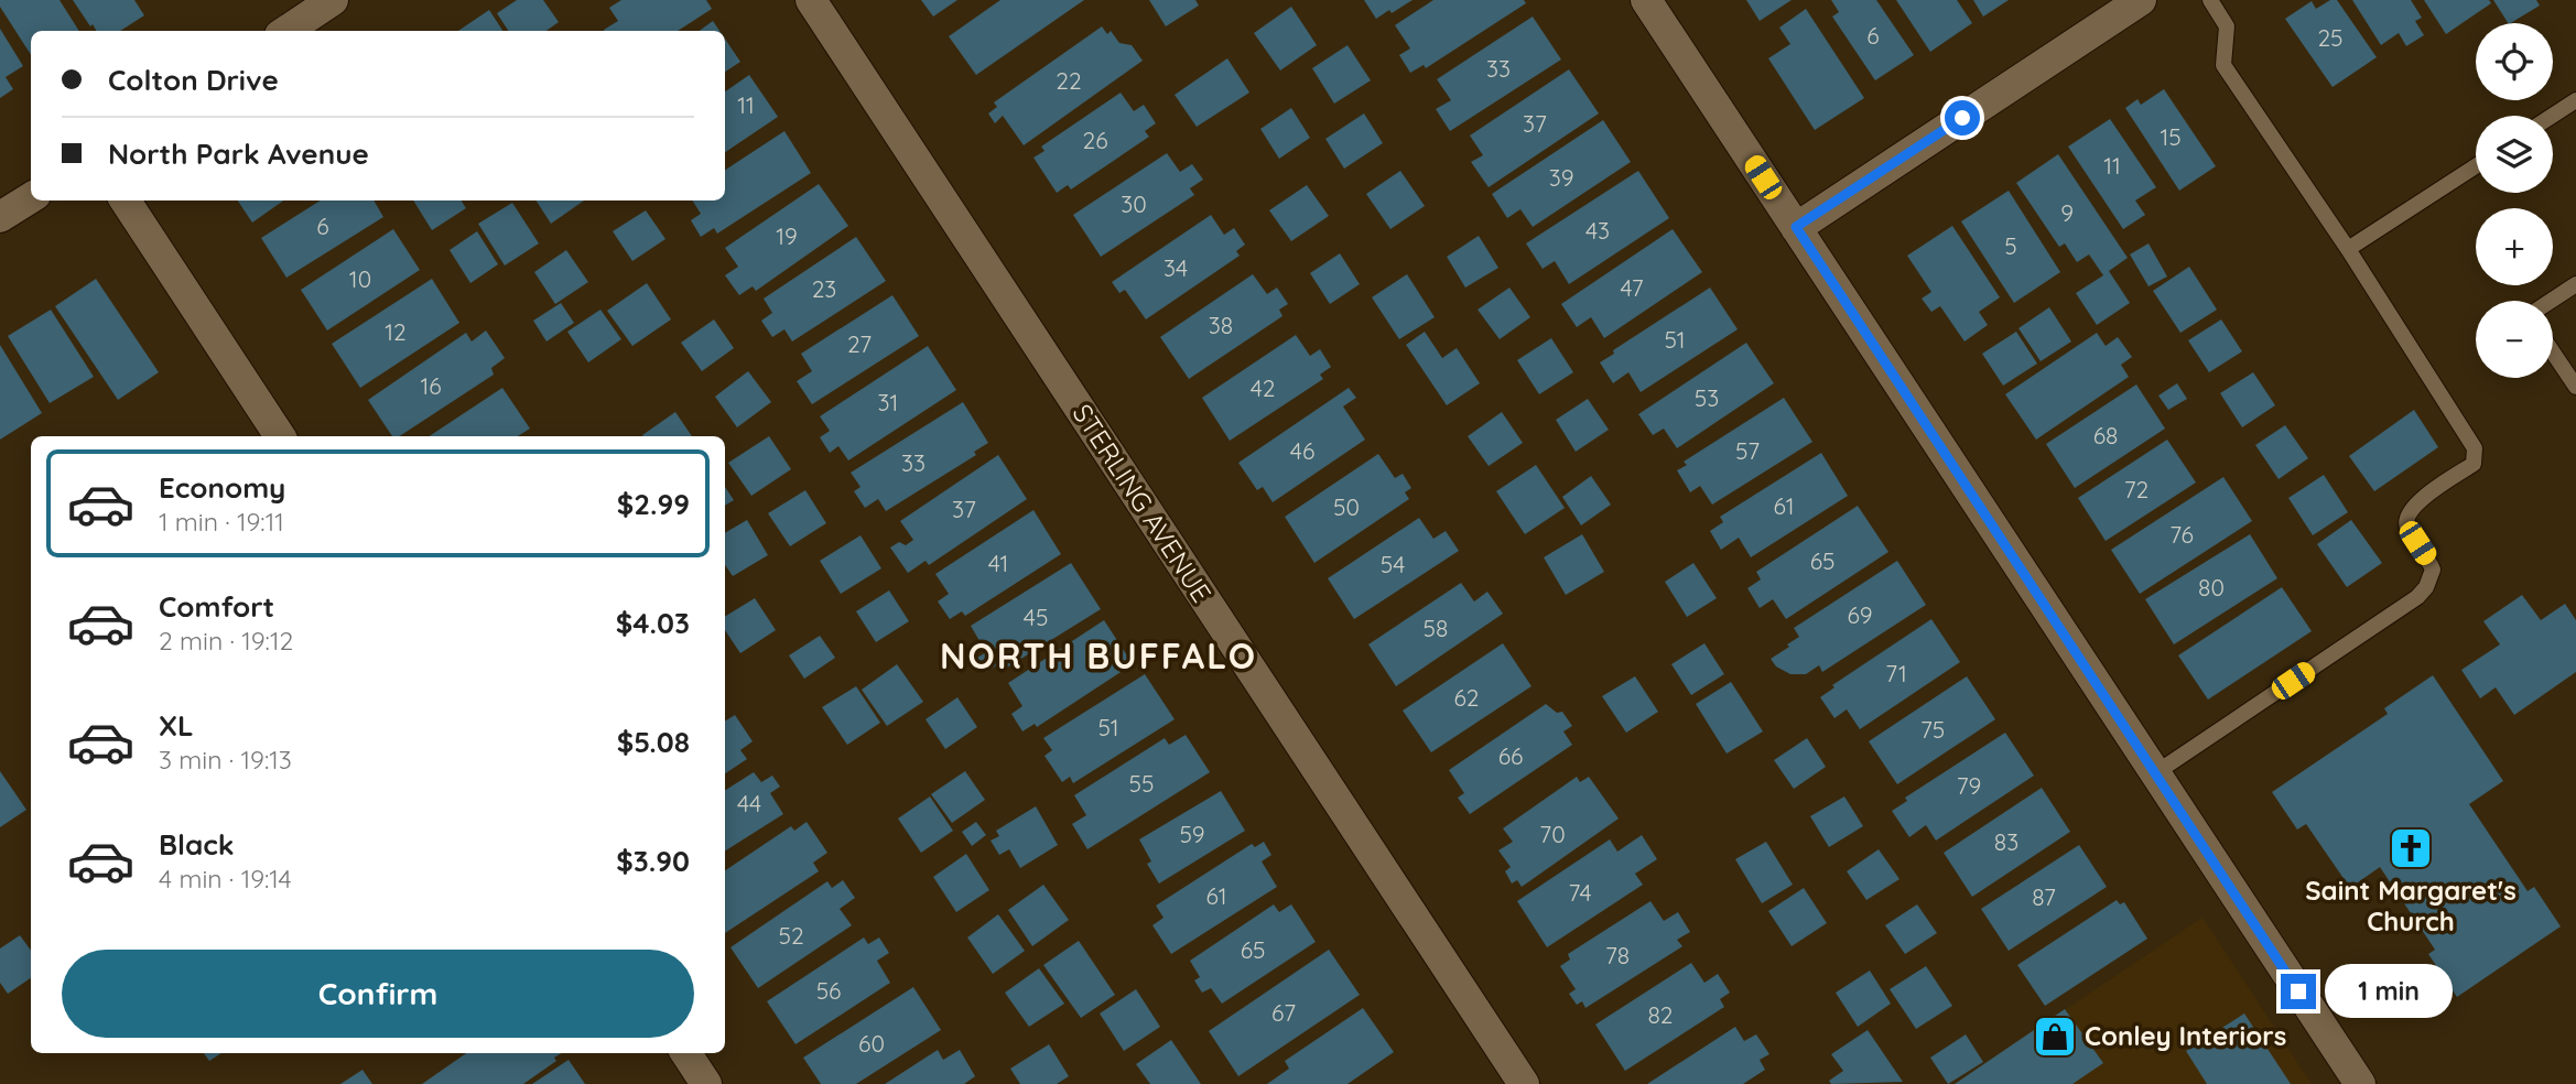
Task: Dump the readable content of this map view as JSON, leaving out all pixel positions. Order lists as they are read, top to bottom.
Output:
{
  "streets": {
    "street": ["STERLING AVENUE"]
  },
  "districts": ["NORTH BUFFALO"],
  "places": {
    "church": ["Saint Margaret's Church"],
    "shop": ["Conley Interiors"]
  },
  "house_numbers": [
    "6",
    "25",
    "33",
    "22",
    "11",
    "37",
    "15",
    "26",
    "11",
    "39",
    "30",
    "9",
    "6",
    "43",
    "19",
    "5",
    "34",
    "10",
    "47",
    "23",
    "38",
    "12",
    "51",
    "27",
    "16",
    "42",
    "53",
    "31",
    "68",
    "46",
    "57",
    "33",
    "72",
    "61",
    "50",
    "37",
    "76",
    "65",
    "41",
    "54",
    "80",
    "69",
    "45",
    "58",
    "71",
    "62",
    "51",
    "75",
    "66",
    "55",
    "79",
    "44",
    "59",
    "70",
    "83",
    "74",
    "61",
    "87",
    "52",
    "65",
    "78",
    "56",
    "67",
    "82",
    "60"
  ],
  "page": {
    "map_buttons": ["+", "−"],
    "banner": ["Colton Drive", "North Park Avenue"],
    "list": [
      {
        "name": "Economy",
        "note": "1 min · 19:11",
        "value": "$2.99"
      },
      {
        "name": "Comfort",
        "note": "2 min · 19:12",
        "value": "$4.03"
      },
      {
        "name": "XL",
        "note": "3 min · 19:13",
        "value": "$5.08"
      },
      {
        "name": "Black",
        "note": "4 min · 19:14",
        "value": "$3.90"
      }
    ],
    "buttons": "Confirm",
    "bubble": "1 min"
  }
}
